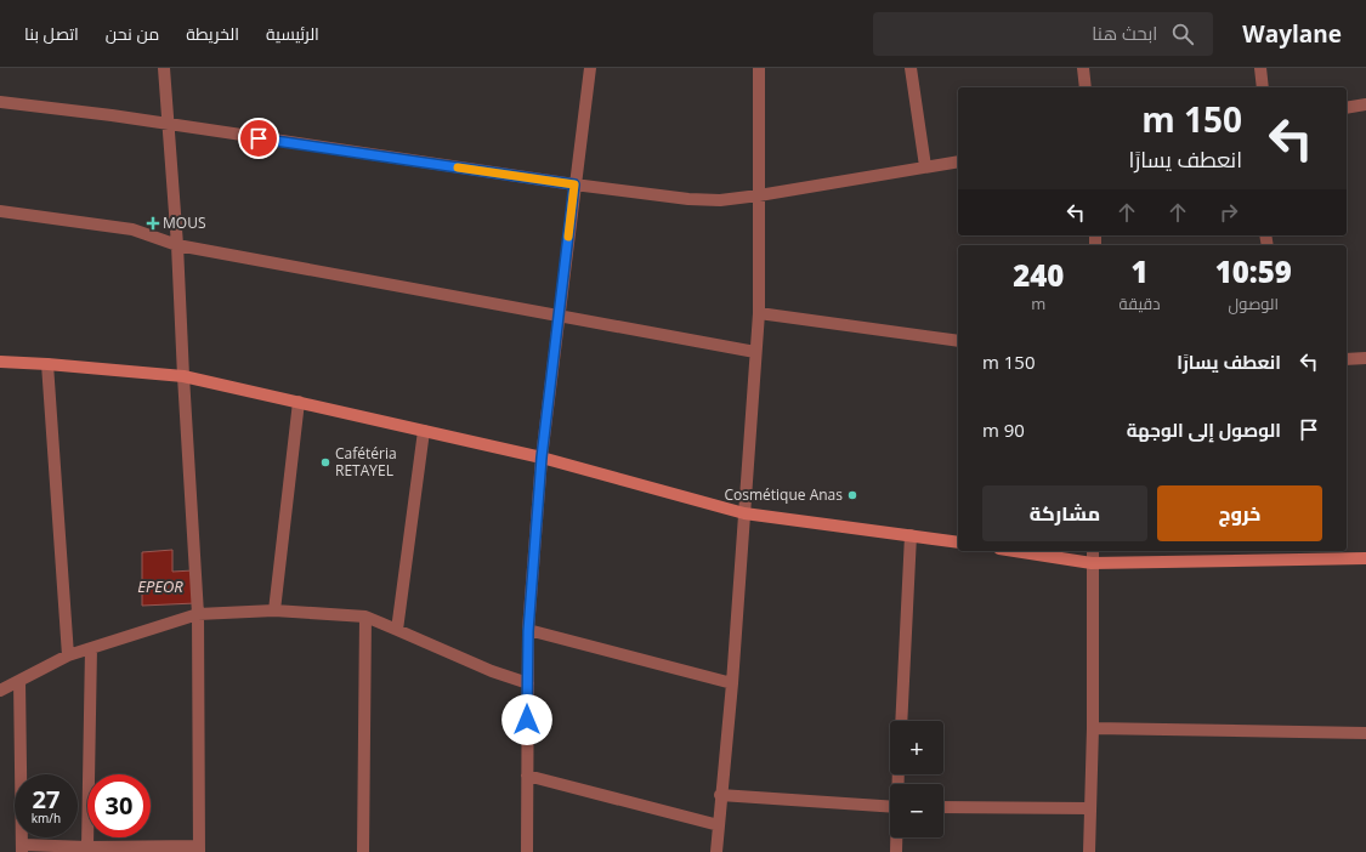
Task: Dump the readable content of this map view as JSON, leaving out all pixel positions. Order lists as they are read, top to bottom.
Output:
{
  "water": ["EPEOR"],
  "places": {
    "health": ["MOUS"],
    "other": ["Cafétéria RETAYEL", "Cosmétique Anas"]
  },
  "page": {
    "header": "Waylane",
    "search": "ابحث هنا",
    "nav": [
      "الرئيسية",
      "الخريطة",
      "من نحن",
      "اتصل بنا"
    ],
    "turn": ["150 m", "انعطف يسارًا"],
    "eta": [
      "10:59",
      "الوصول",
      "1",
      "دقيقة",
      "240",
      "m"
    ],
    "list": [
      {
        "name": "انعطف يسارًا",
        "value": "150 m"
      },
      {
        "name": "الوصول إلى الوجهة",
        "value": "90 m"
      }
    ],
    "buttons": ["خروج", "مشاركة"],
    "map_buttons": ["+", "−"],
    "speed": "27 km/h",
    "limit": "30"
  }
}
